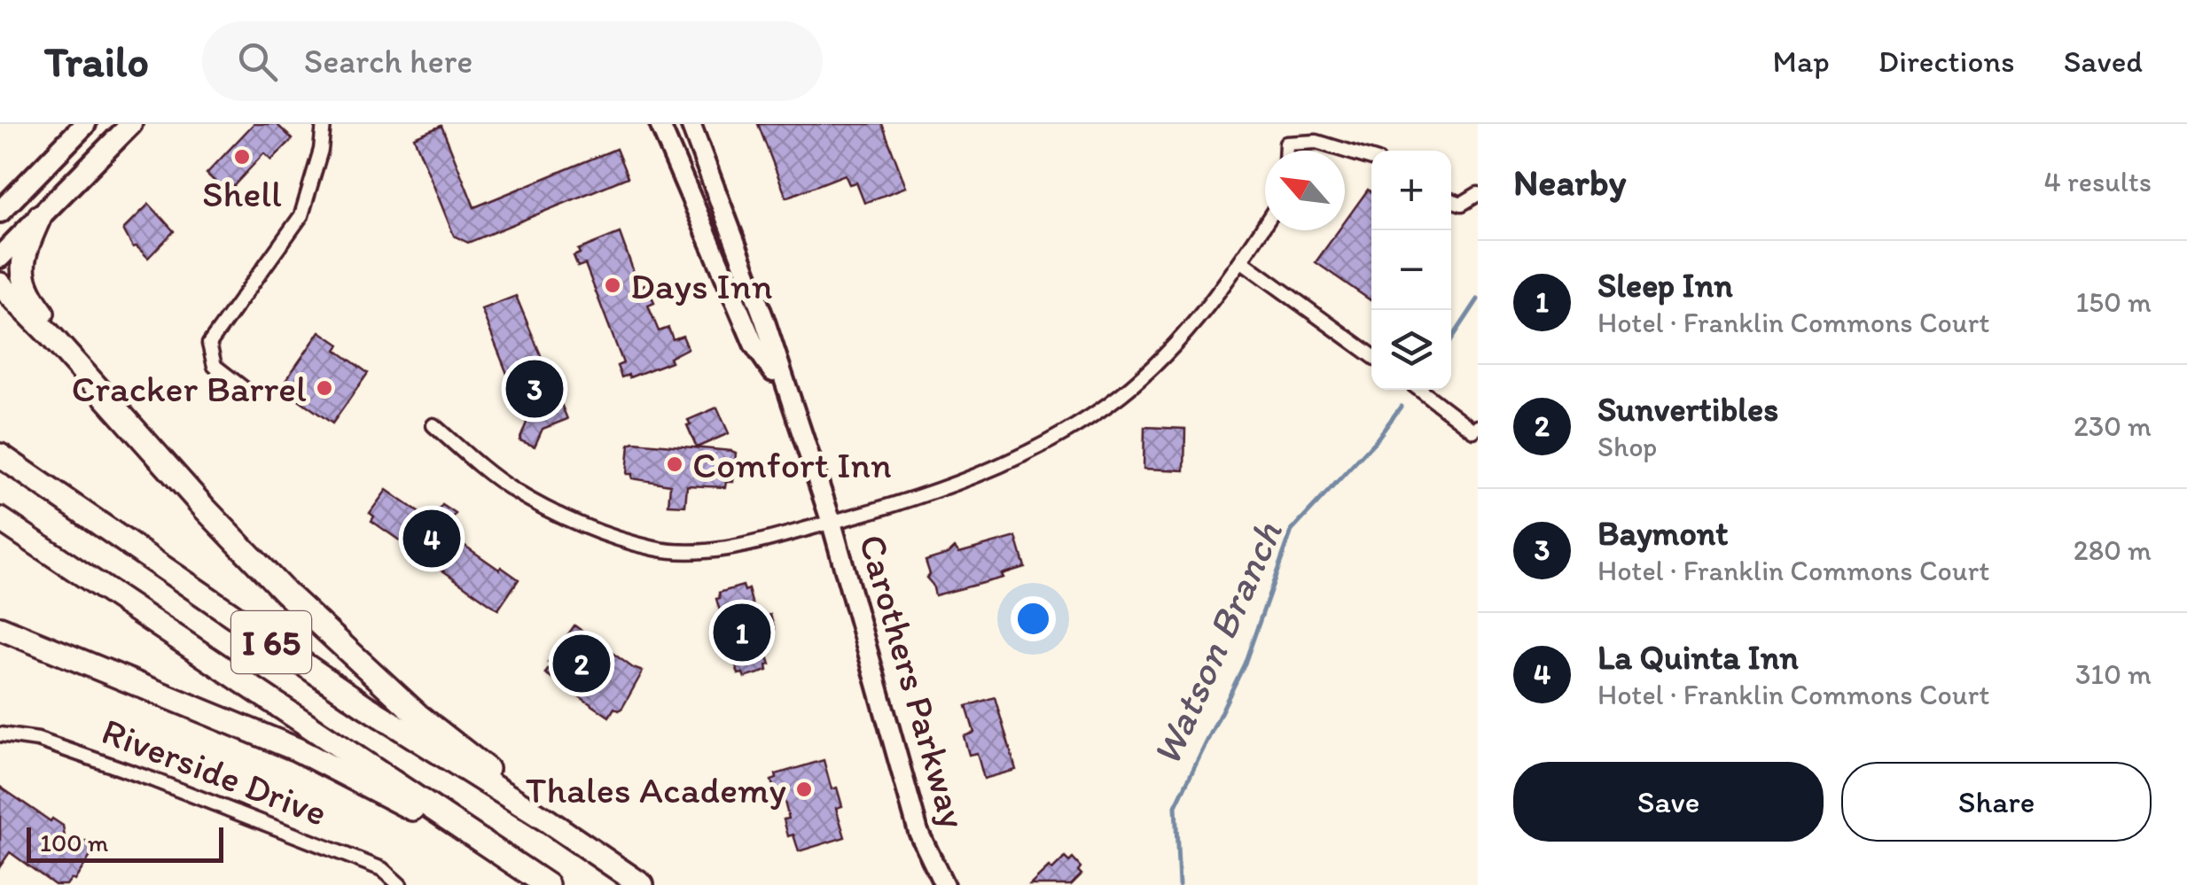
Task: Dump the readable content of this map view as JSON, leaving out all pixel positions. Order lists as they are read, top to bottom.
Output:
{
  "streets": {
    "highway": ["I 65"],
    "main road": ["Carothers Parkway"],
    "street": ["Riverside Drive"]
  },
  "water": ["Watson Branch"],
  "places": [
    "Shell",
    "Days Inn",
    "Cracker Barrel",
    "Comfort Inn",
    "Thales Academy"
  ],
  "scale_bar": "100 m",
  "north": "top left",
  "page": {
    "header": "Trailo",
    "search": "Search here",
    "nav": ["Map", "Directions", "Saved"],
    "heading": ["Nearby", "4 results"],
    "map_buttons": ["+", "−"],
    "list": [
      {
        "mark": "1",
        "name": "Sleep Inn",
        "note": "Hotel · Franklin Commons Court",
        "value": "150 m"
      },
      {
        "mark": "2",
        "name": "Sunvertibles",
        "note": "Shop",
        "value": "230 m"
      },
      {
        "mark": "3",
        "name": "Baymont",
        "note": "Hotel · Franklin Commons Court",
        "value": "280 m"
      },
      {
        "mark": "4",
        "name": "La Quinta Inn",
        "note": "Hotel · Franklin Commons Court",
        "value": "310 m"
      }
    ],
    "pins": [
      "3",
      "4",
      "1",
      "2"
    ],
    "buttons": ["Save", "Share"],
    "scale": "100 m"
  }
}
